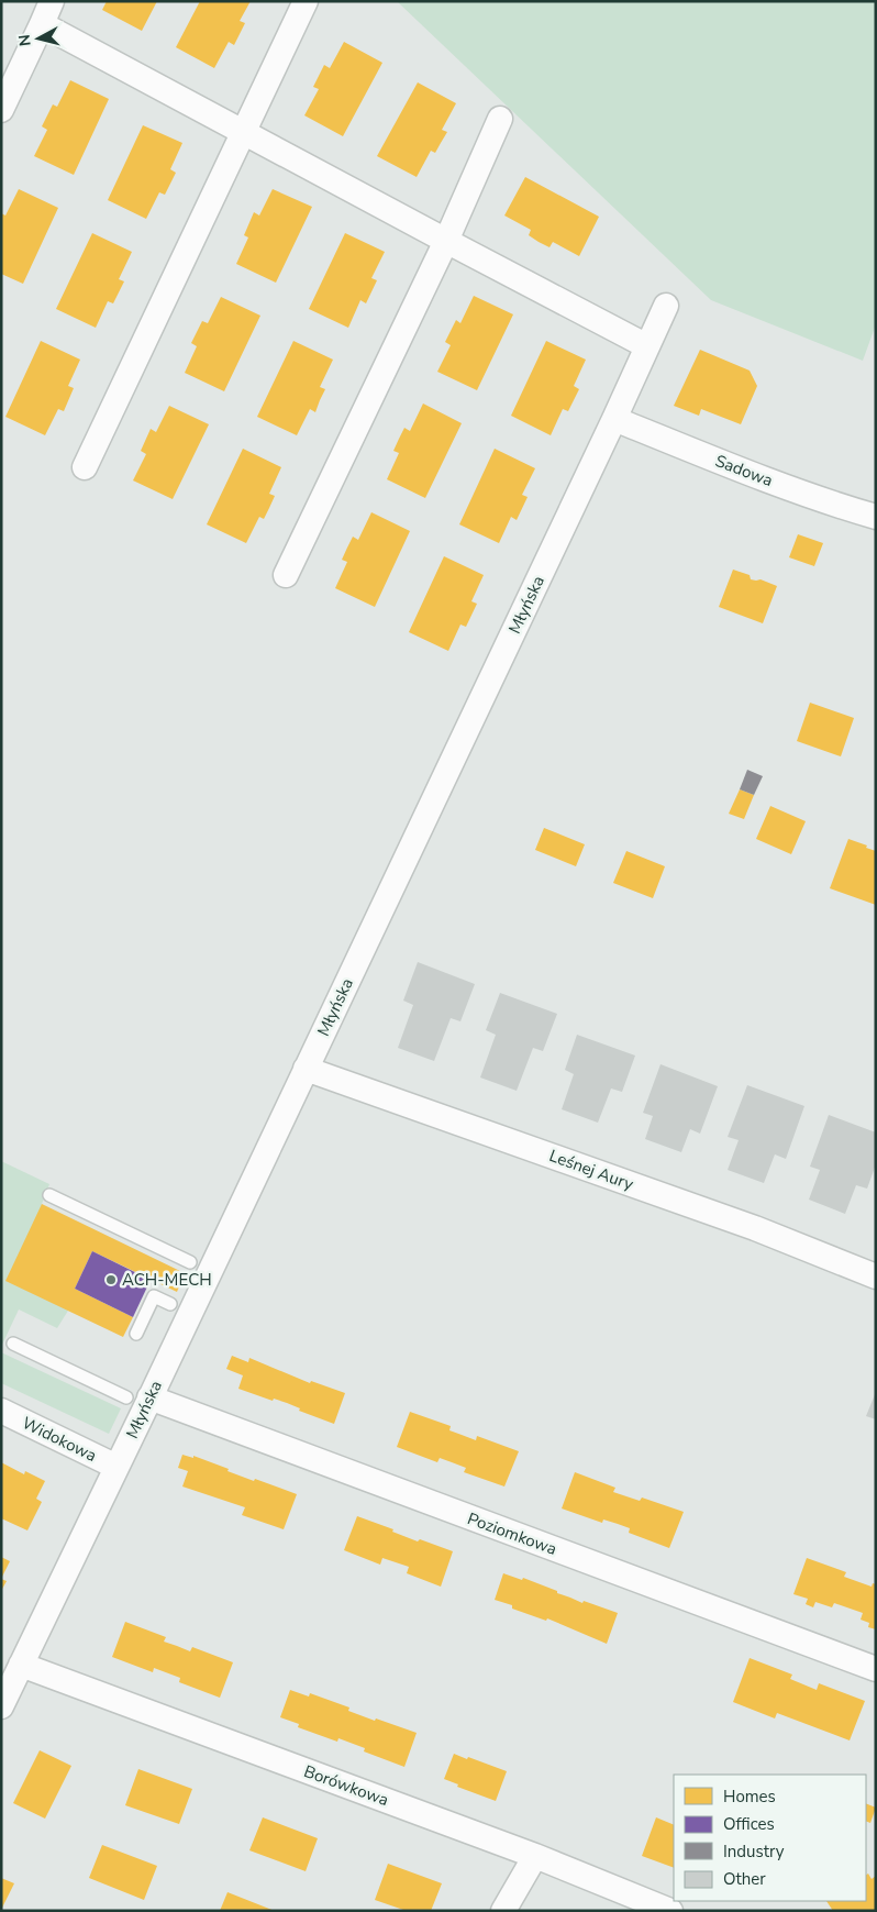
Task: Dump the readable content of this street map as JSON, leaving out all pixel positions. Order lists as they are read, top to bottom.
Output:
{
  "streets": {
    "street": [
      "Sadowa",
      "Młyńska",
      "Leśnej Aury",
      "Widokowa",
      "Poziomkowa",
      "Borówkowa"
    ]
  },
  "crossings": [
    ["Sadowa", "Młyńska"],
    ["Młyńska", "Leśnej Aury"],
    ["Młyńska", "Widokowa"],
    ["Młyńska", "Poziomkowa"],
    ["Młyńska", "Borówkowa"]
  ],
  "places": ["ACH-MECH"],
  "legend": [
    "Homes",
    "Offices",
    "Industry",
    "Other"
  ],
  "north": "left"
}
